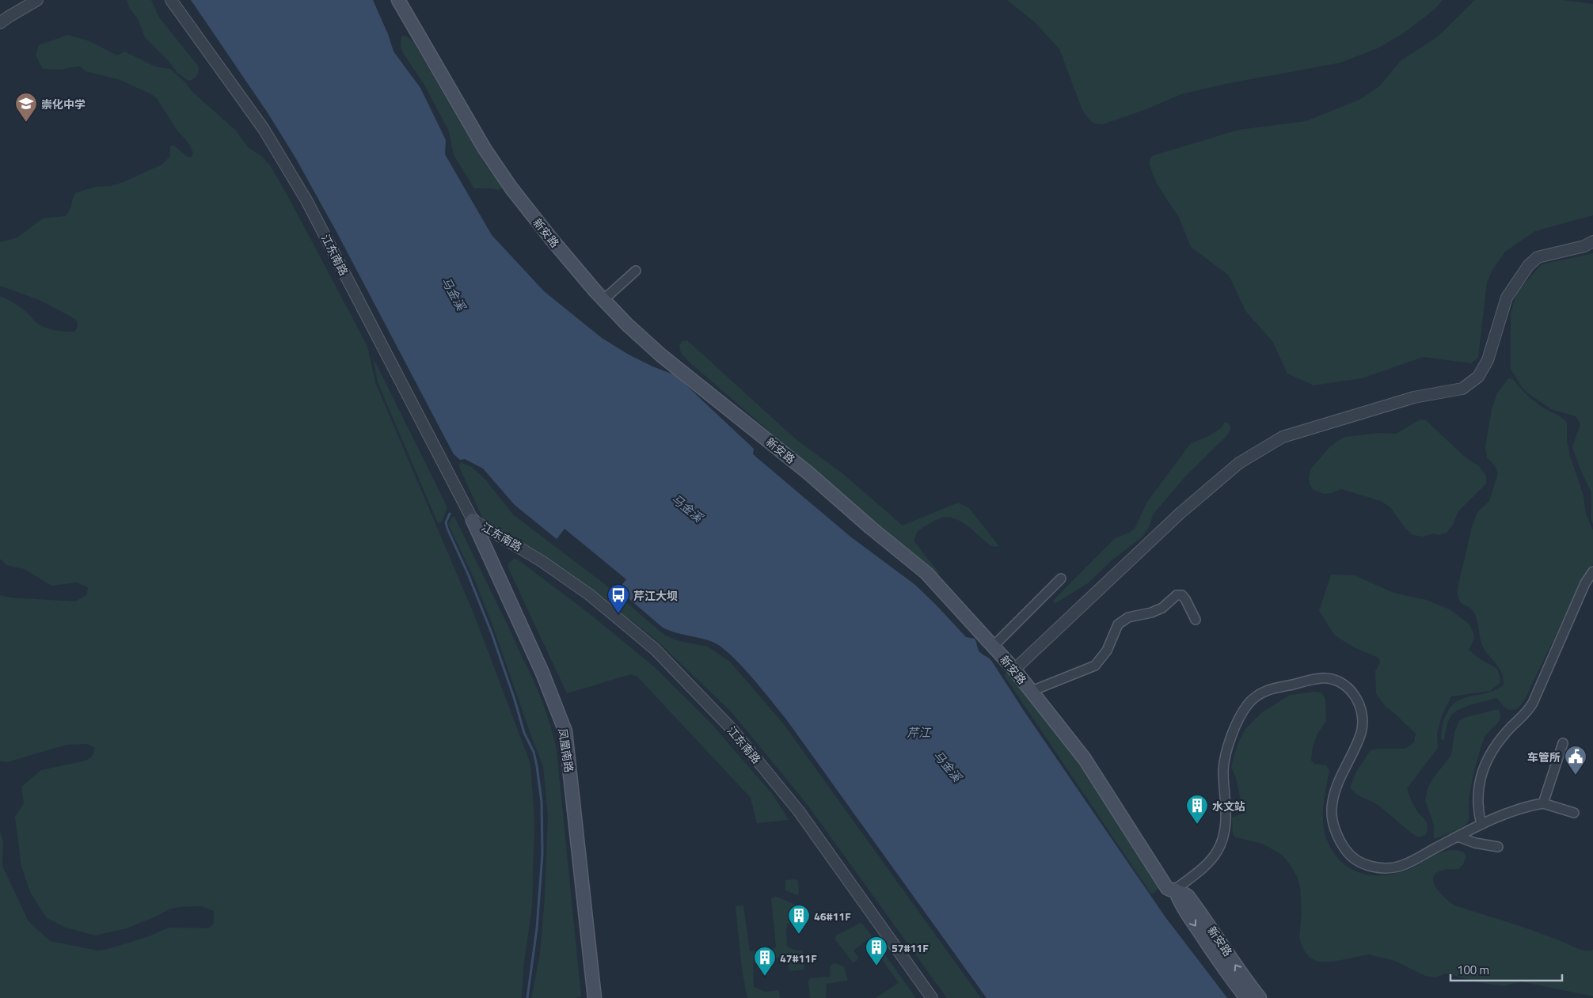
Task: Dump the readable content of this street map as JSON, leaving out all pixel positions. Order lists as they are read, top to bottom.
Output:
{
  "streets": {
    "main road": ["新安路", "凤凰南路"],
    "street": ["江东南路"]
  },
  "crossings": [
    ["江东南路", "凤凰南路"]
  ],
  "water": ["马金溪", "芹江"],
  "places": {
    "school or university": ["崇化中学"],
    "bus stop": ["芹江大坝"],
    "public building": ["车管所"],
    "building": [
      "水文站",
      "46#11F",
      "57#11F",
      "47#11F"
    ]
  },
  "scale_bar": "100 m"
}
